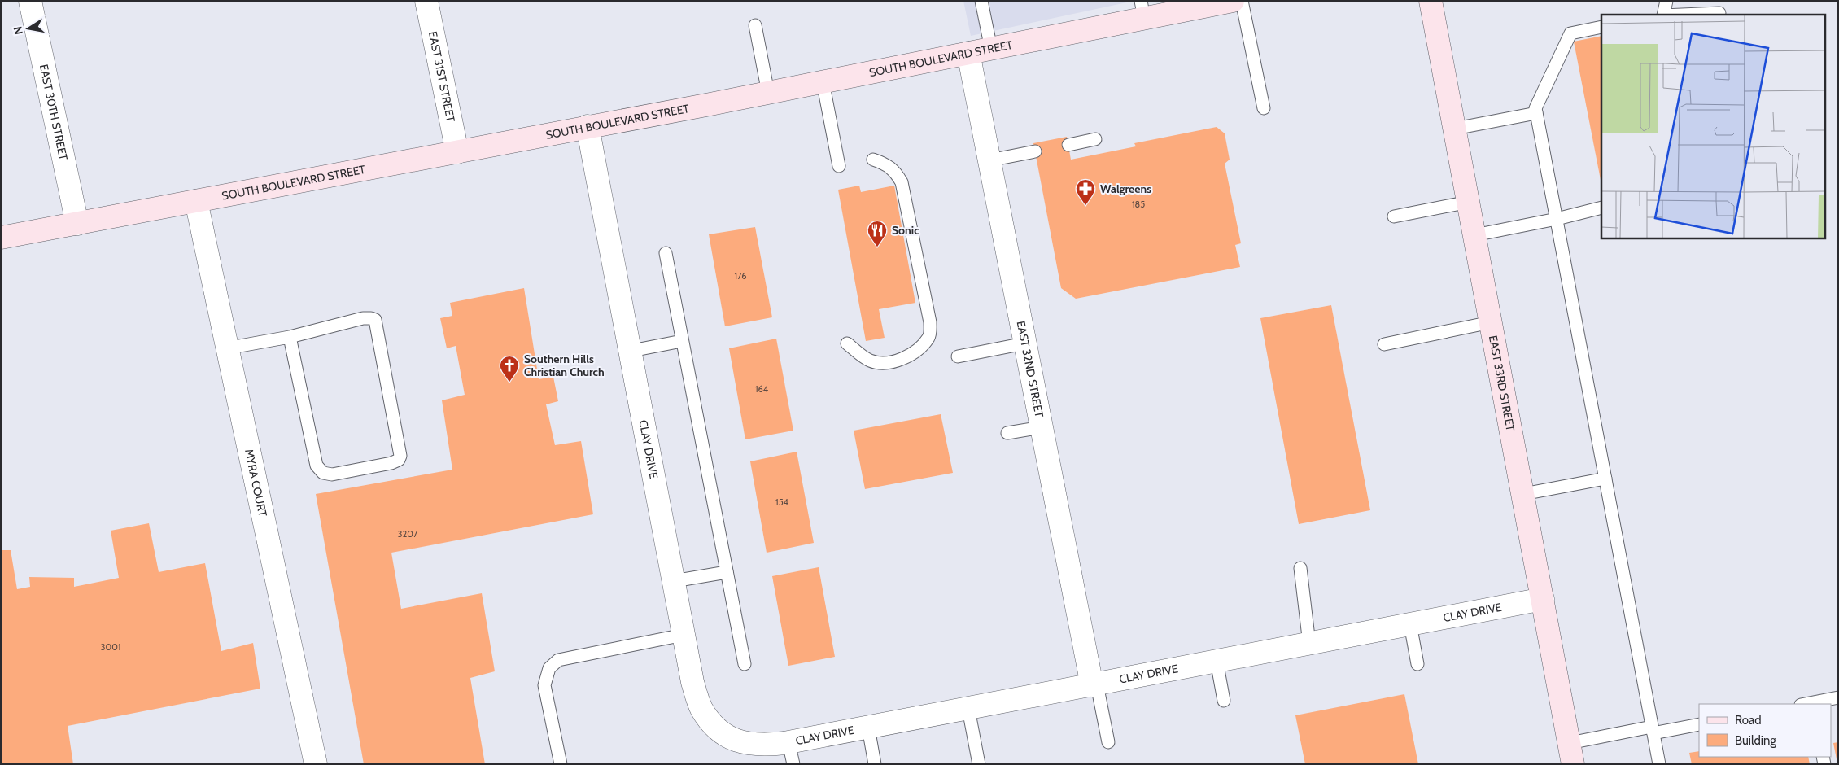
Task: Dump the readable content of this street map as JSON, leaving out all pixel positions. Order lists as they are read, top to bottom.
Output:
{
  "streets": {
    "main road": ["SOUTH BOULEVARD STREET", "EAST 33RD STREET"],
    "street": [
      "EAST 31ST STREET",
      "EAST 30TH STREET",
      "EAST 32ND STREET",
      "CLAY DRIVE",
      "MYRA COURT"
    ]
  },
  "crossings": [
    ["SOUTH BOULEVARD STREET", "EAST 31ST STREET"],
    ["SOUTH BOULEVARD STREET", "EAST 30TH STREET"],
    ["SOUTH BOULEVARD STREET", "EAST 32ND STREET"],
    ["SOUTH BOULEVARD STREET", "CLAY DRIVE"],
    ["SOUTH BOULEVARD STREET", "MYRA COURT"],
    ["EAST 32ND STREET", "CLAY DRIVE"],
    ["EAST 33RD STREET", "CLAY DRIVE"]
  ],
  "places": {
    "pharmacy": ["Walgreens"],
    "restaurant": ["Sonic"],
    "church": ["Southern Hills Christian Church"]
  },
  "house_numbers": [
    "185",
    "176",
    "164",
    "154",
    "3207",
    "3001"
  ],
  "legend": ["Road", "Building"],
  "north": "left"
}
